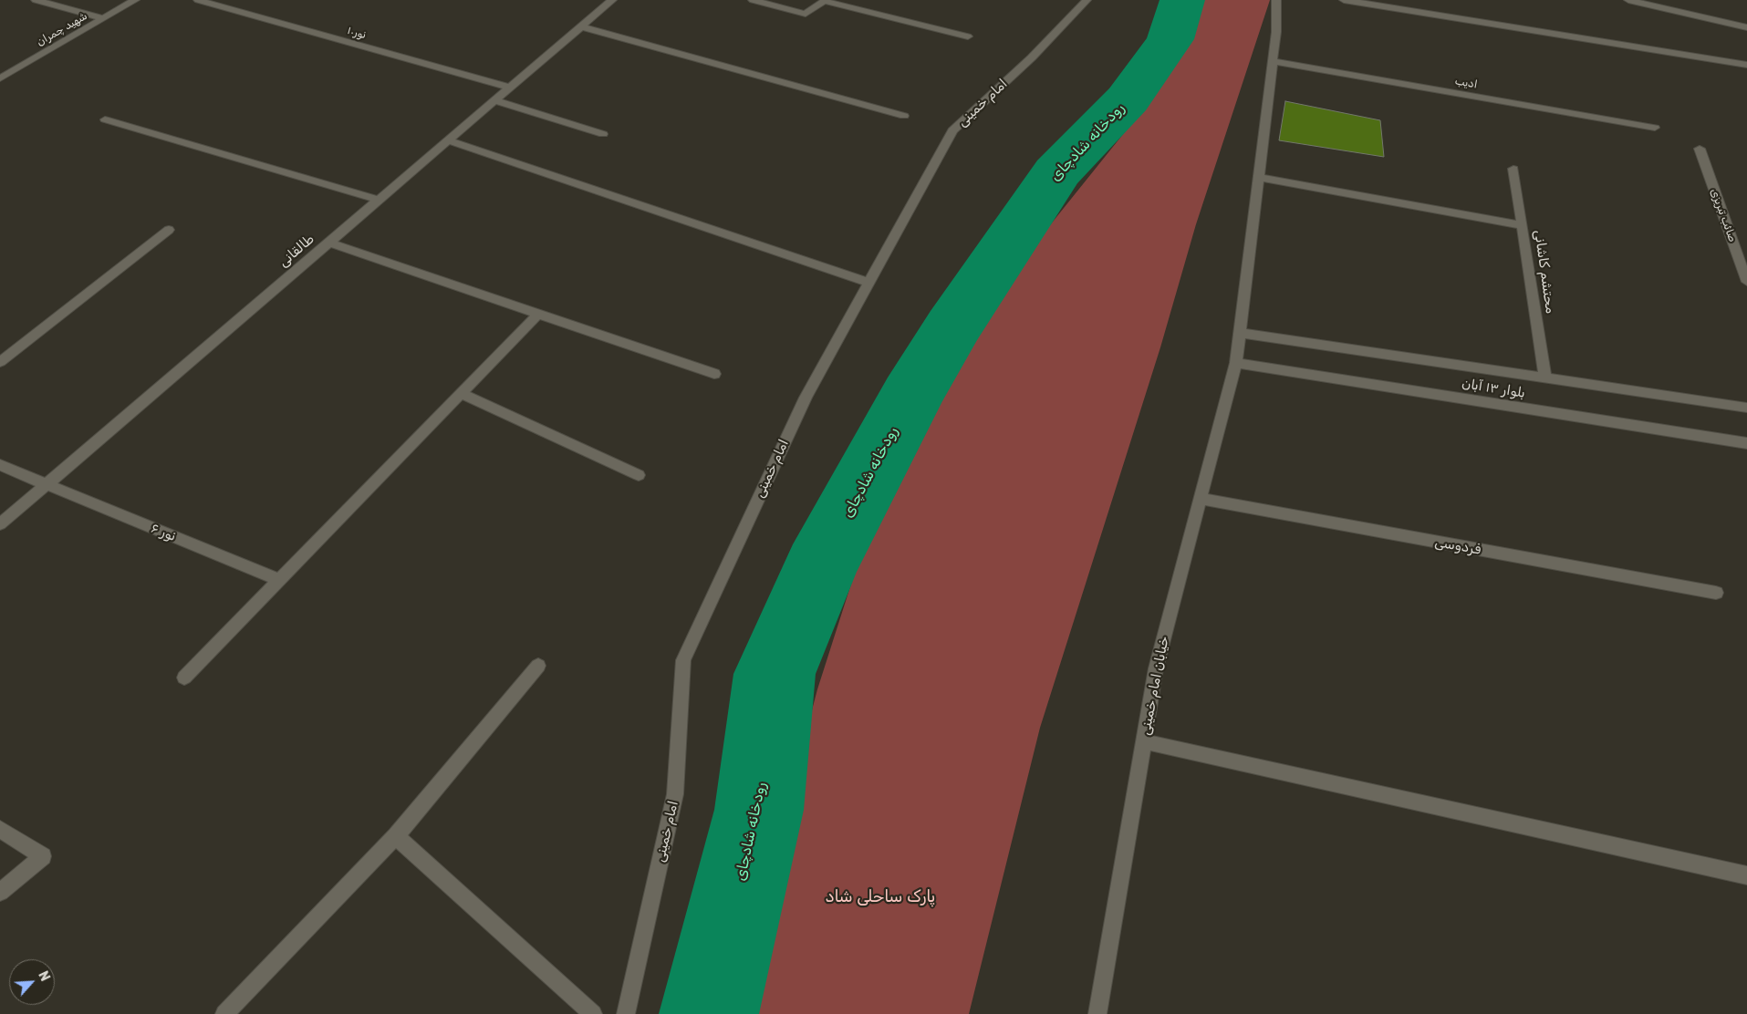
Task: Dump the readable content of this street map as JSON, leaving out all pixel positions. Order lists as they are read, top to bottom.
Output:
{
  "streets": {
    "street": [
      "شهید چمران",
      "نور۱۰",
      "ادیب",
      "امام خمینی",
      "صائب تبریزی",
      "طالقانی",
      "محتشم کاشانی",
      "بلوار ۱۳ آبان",
      "نور ۶",
      "فردوسی",
      "خیابان امام خمینی"
    ]
  },
  "crossings": [
    ["نور۱۰", "طالقانی"],
    ["ادیب", "خیابان امام خمینی"],
    ["طالقانی", "نور ۶"],
    ["محتشم کاشانی", "بلوار ۱۳ آبان"],
    ["بلوار ۱۳ آبان", "خیابان امام خمینی"],
    ["فردوسی", "خیابان امام خمینی"]
  ],
  "water": ["رودخانه شادچای"],
  "parks": ["پارک ساحلی شاد"],
  "north": "top right"
}
